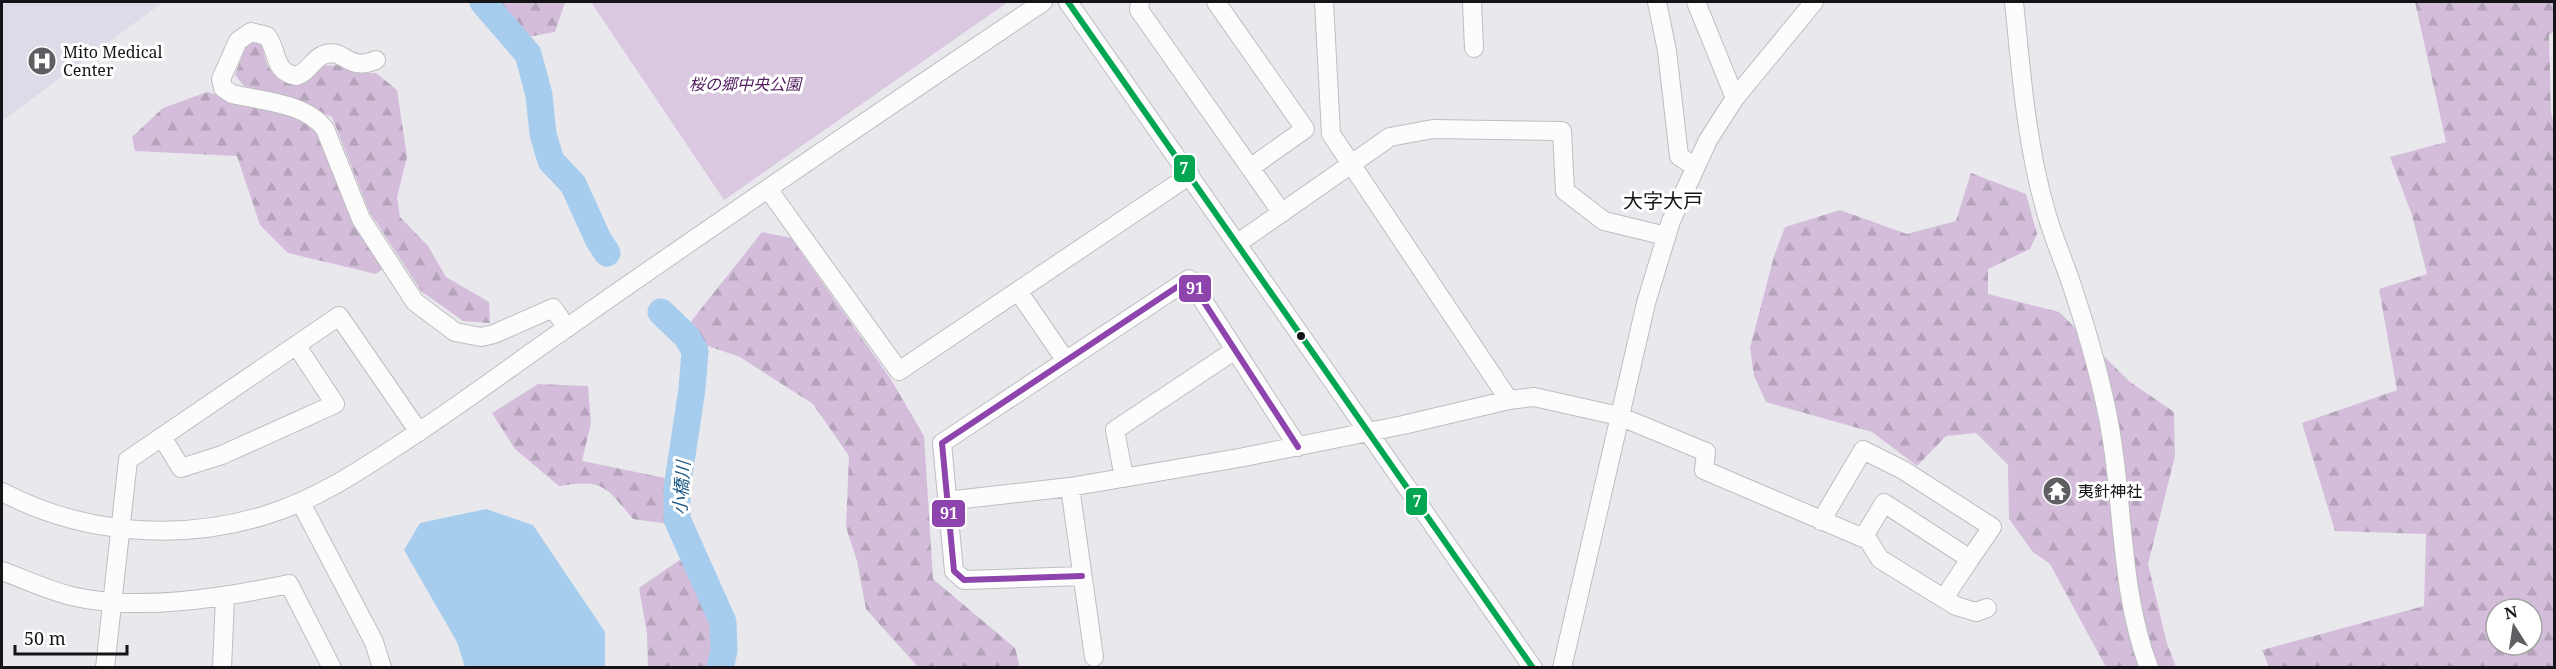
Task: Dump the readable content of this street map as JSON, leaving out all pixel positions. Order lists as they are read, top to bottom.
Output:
{
  "districts": ["大字大戸"],
  "water": ["小橋川"],
  "parks": ["桜の郷中央公園"],
  "places": {
    "hospital": ["Mito Medical Center"],
    "temple": ["夷針神社"]
  },
  "lines": ["transit line 7", "transit line 91"],
  "scale_bar": "50 m",
  "north": "top"
}
